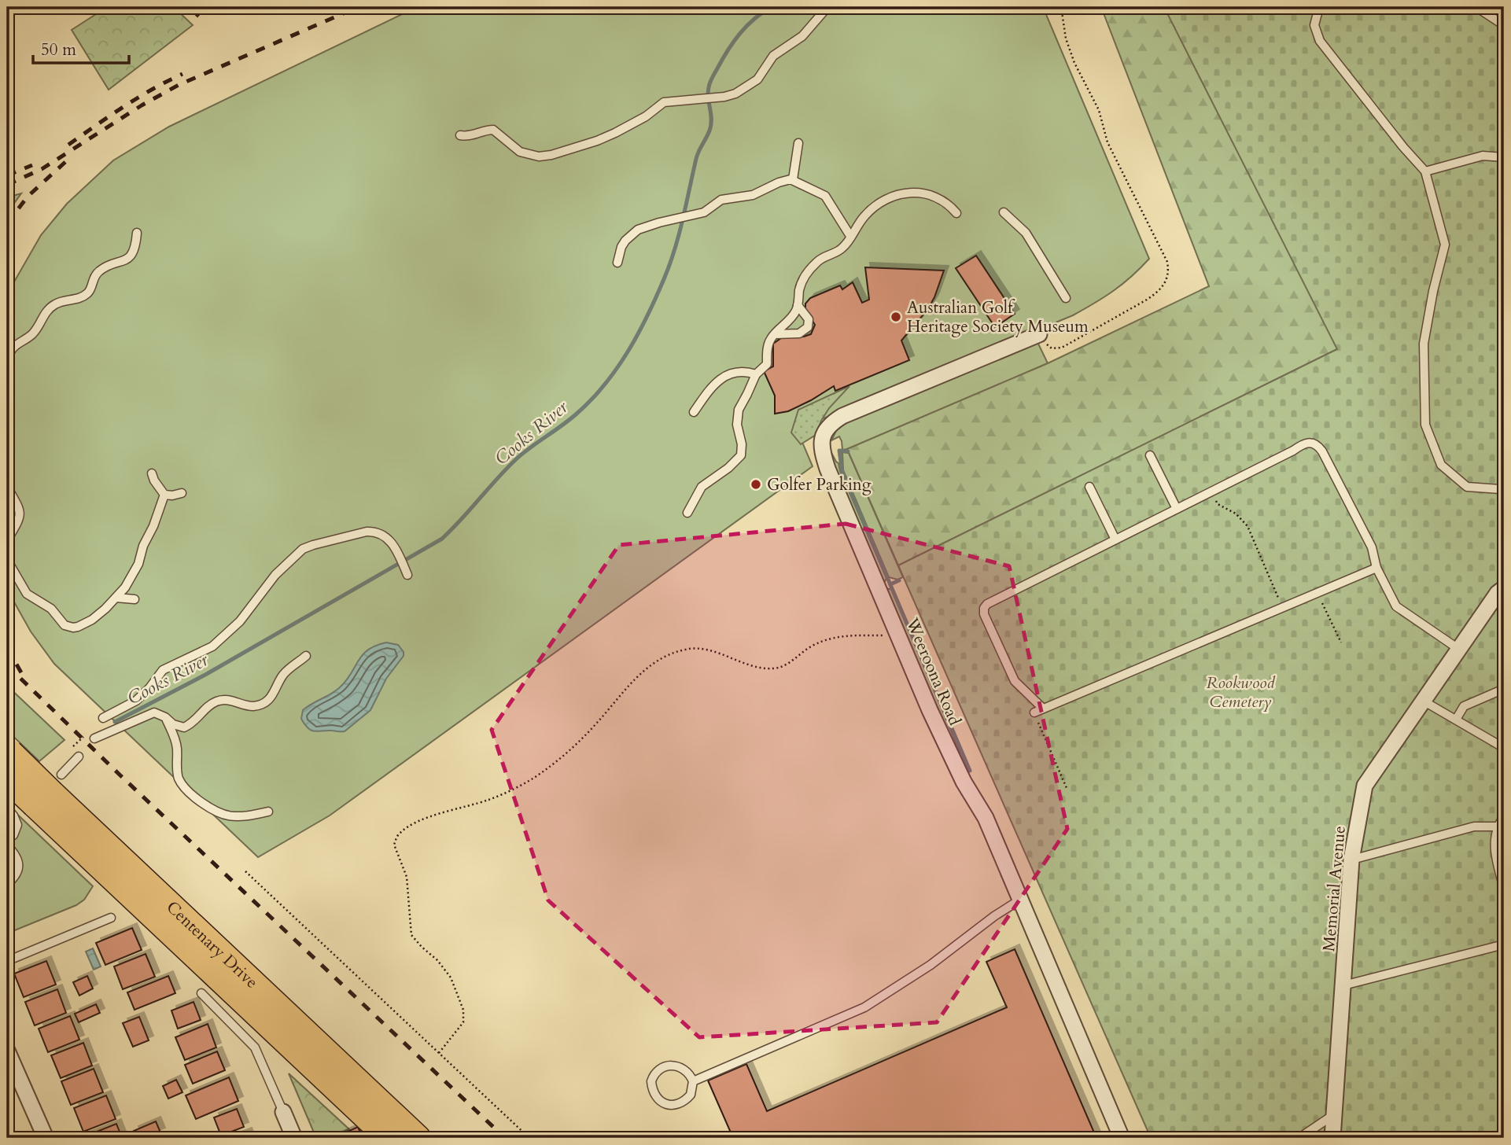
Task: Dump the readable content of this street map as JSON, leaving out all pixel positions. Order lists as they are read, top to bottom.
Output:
{
  "streets": {
    "highway": ["Centenary Drive"],
    "street": ["Weeroona Road", "Memorial Avenue"]
  },
  "water": ["Cooks River"],
  "parks": ["Rookwood Cemetery"],
  "places": ["Australian Golf Heritage Society Museum", "Golfer Parking"],
  "scale_bar": "50 m"
}
